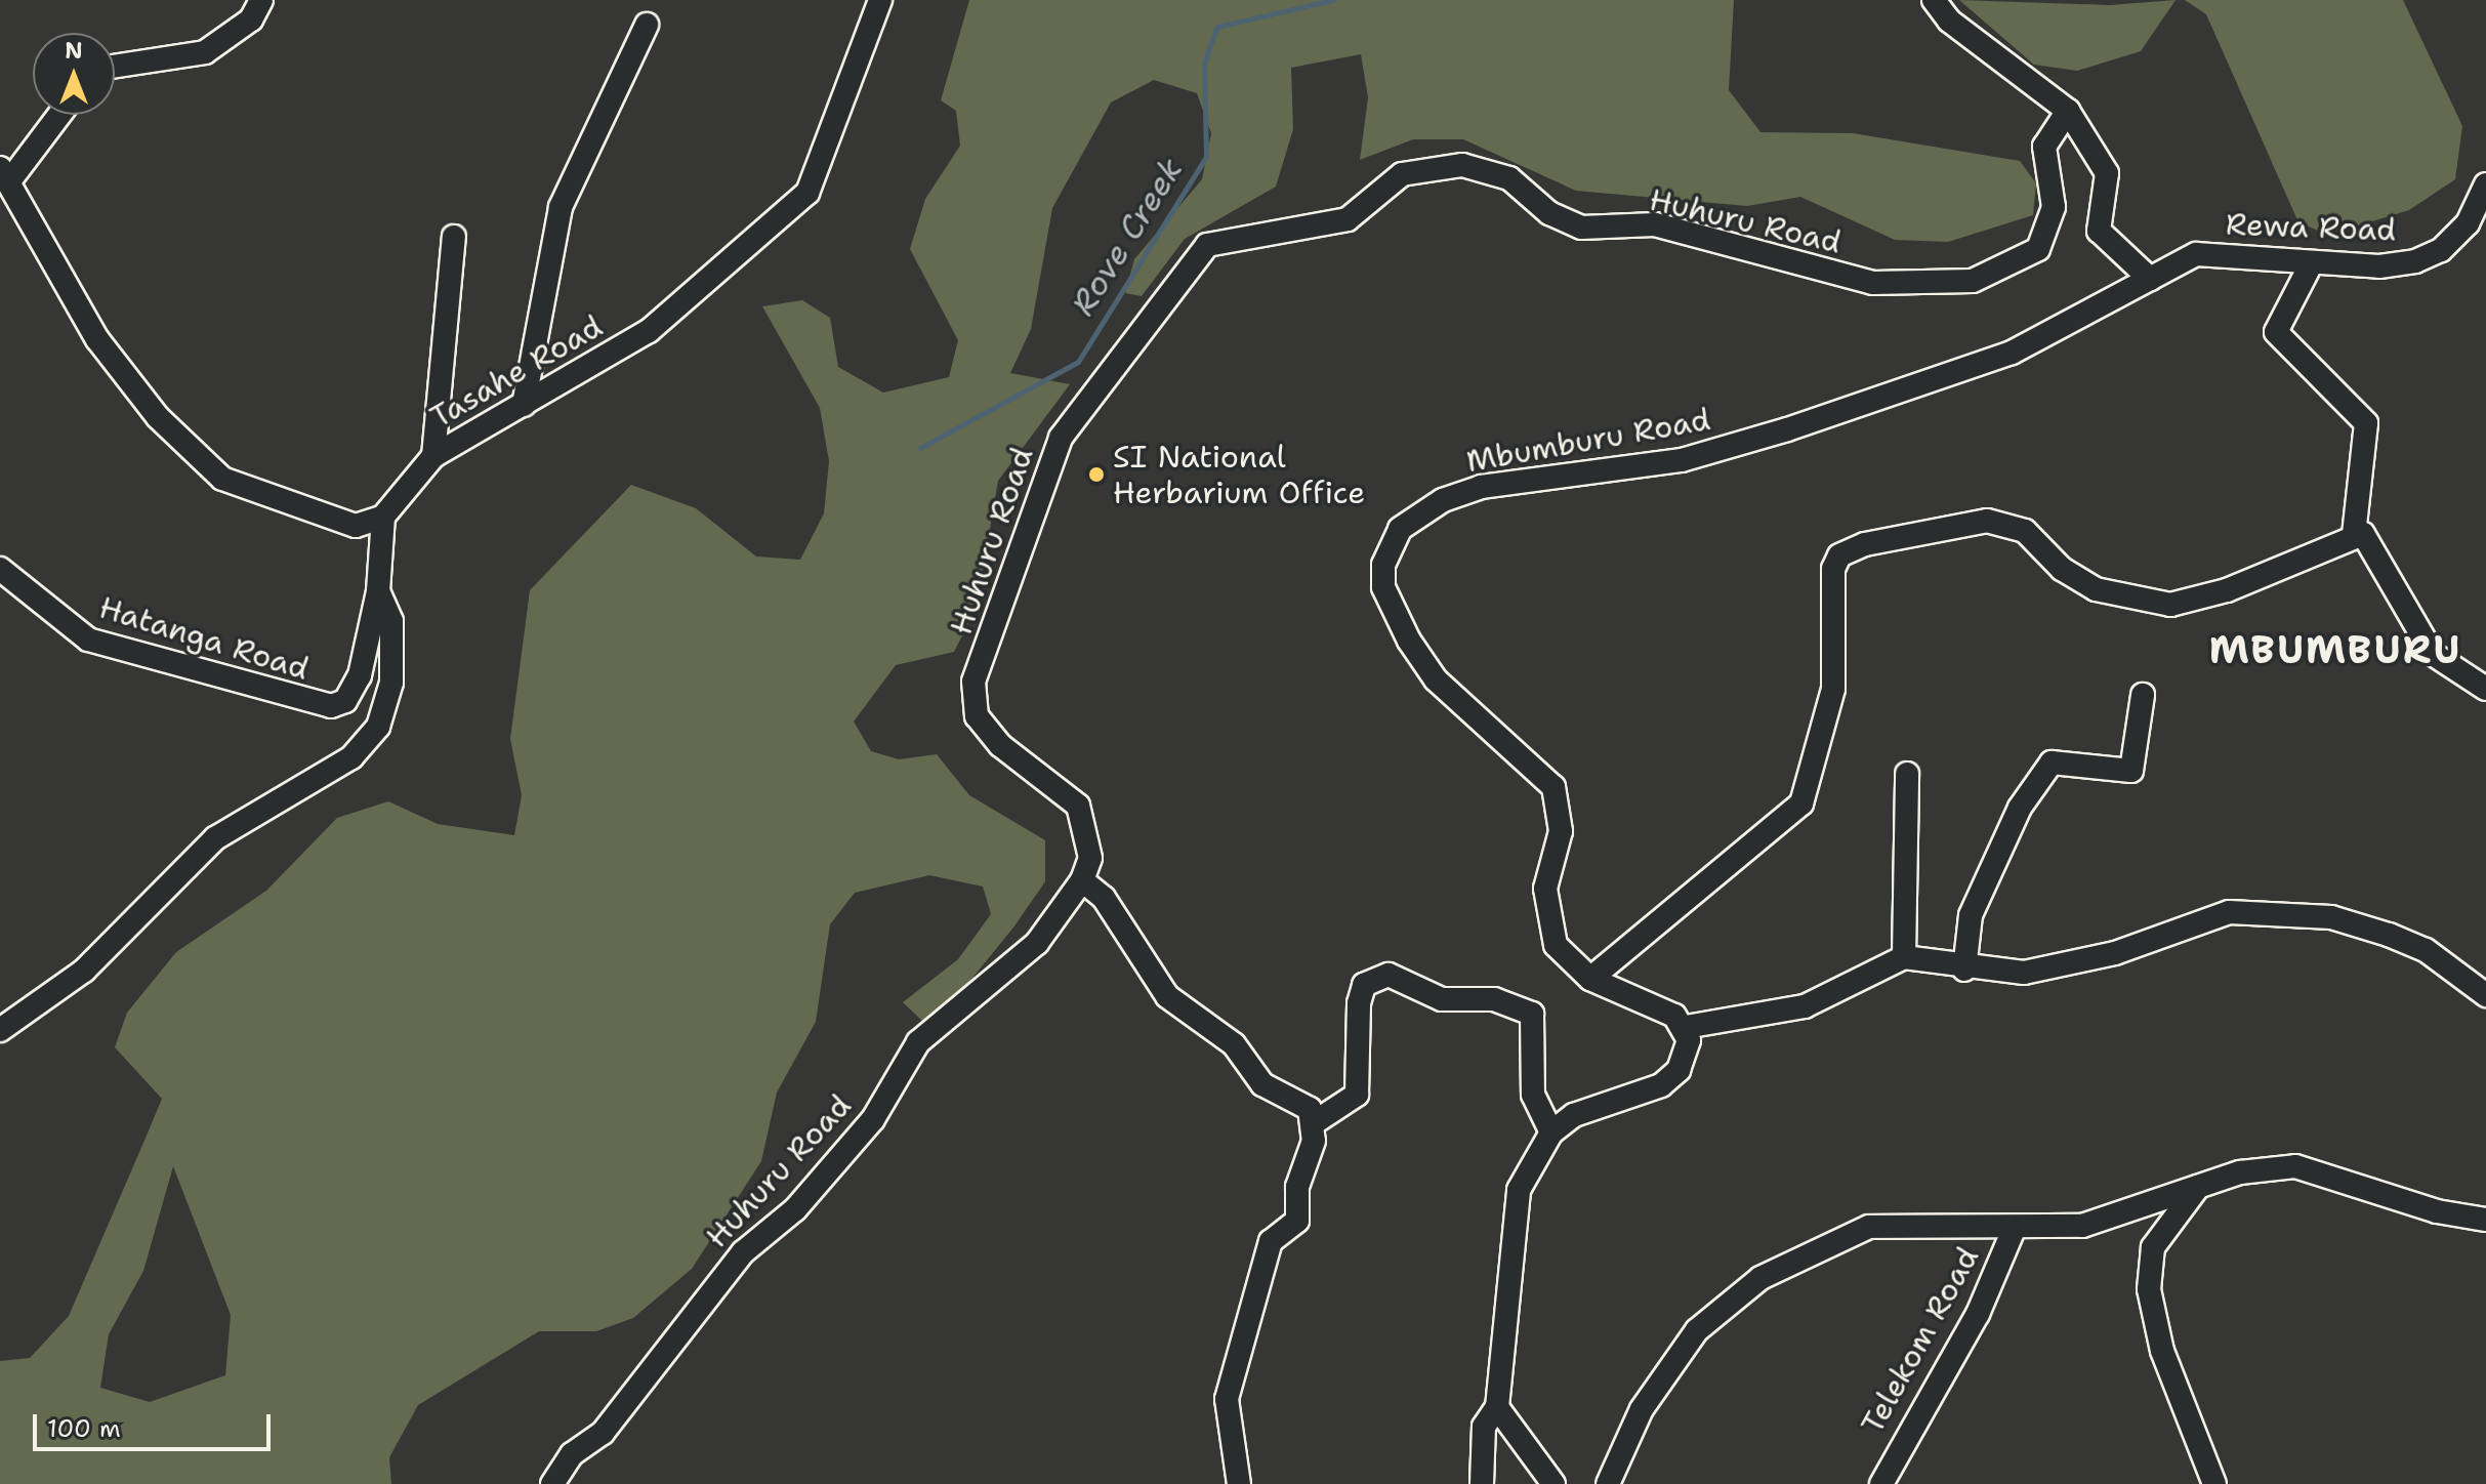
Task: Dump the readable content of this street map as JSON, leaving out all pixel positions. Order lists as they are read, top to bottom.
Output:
{
  "streets": {
    "street": [
      "Huhuru Road",
      "Rewa Road",
      "Tasahe Road",
      "Mbumburu Road",
      "Hatanga Road",
      "Telekom Road"
    ]
  },
  "crossings": [
    ["Rewa Road", "Mbumburu Road"]
  ],
  "districts": ["MBUMBURU"],
  "water": ["Rove Creek"],
  "places": ["SI National Herbarium Office"],
  "scale_bar": "100 m",
  "north": "top"
}
